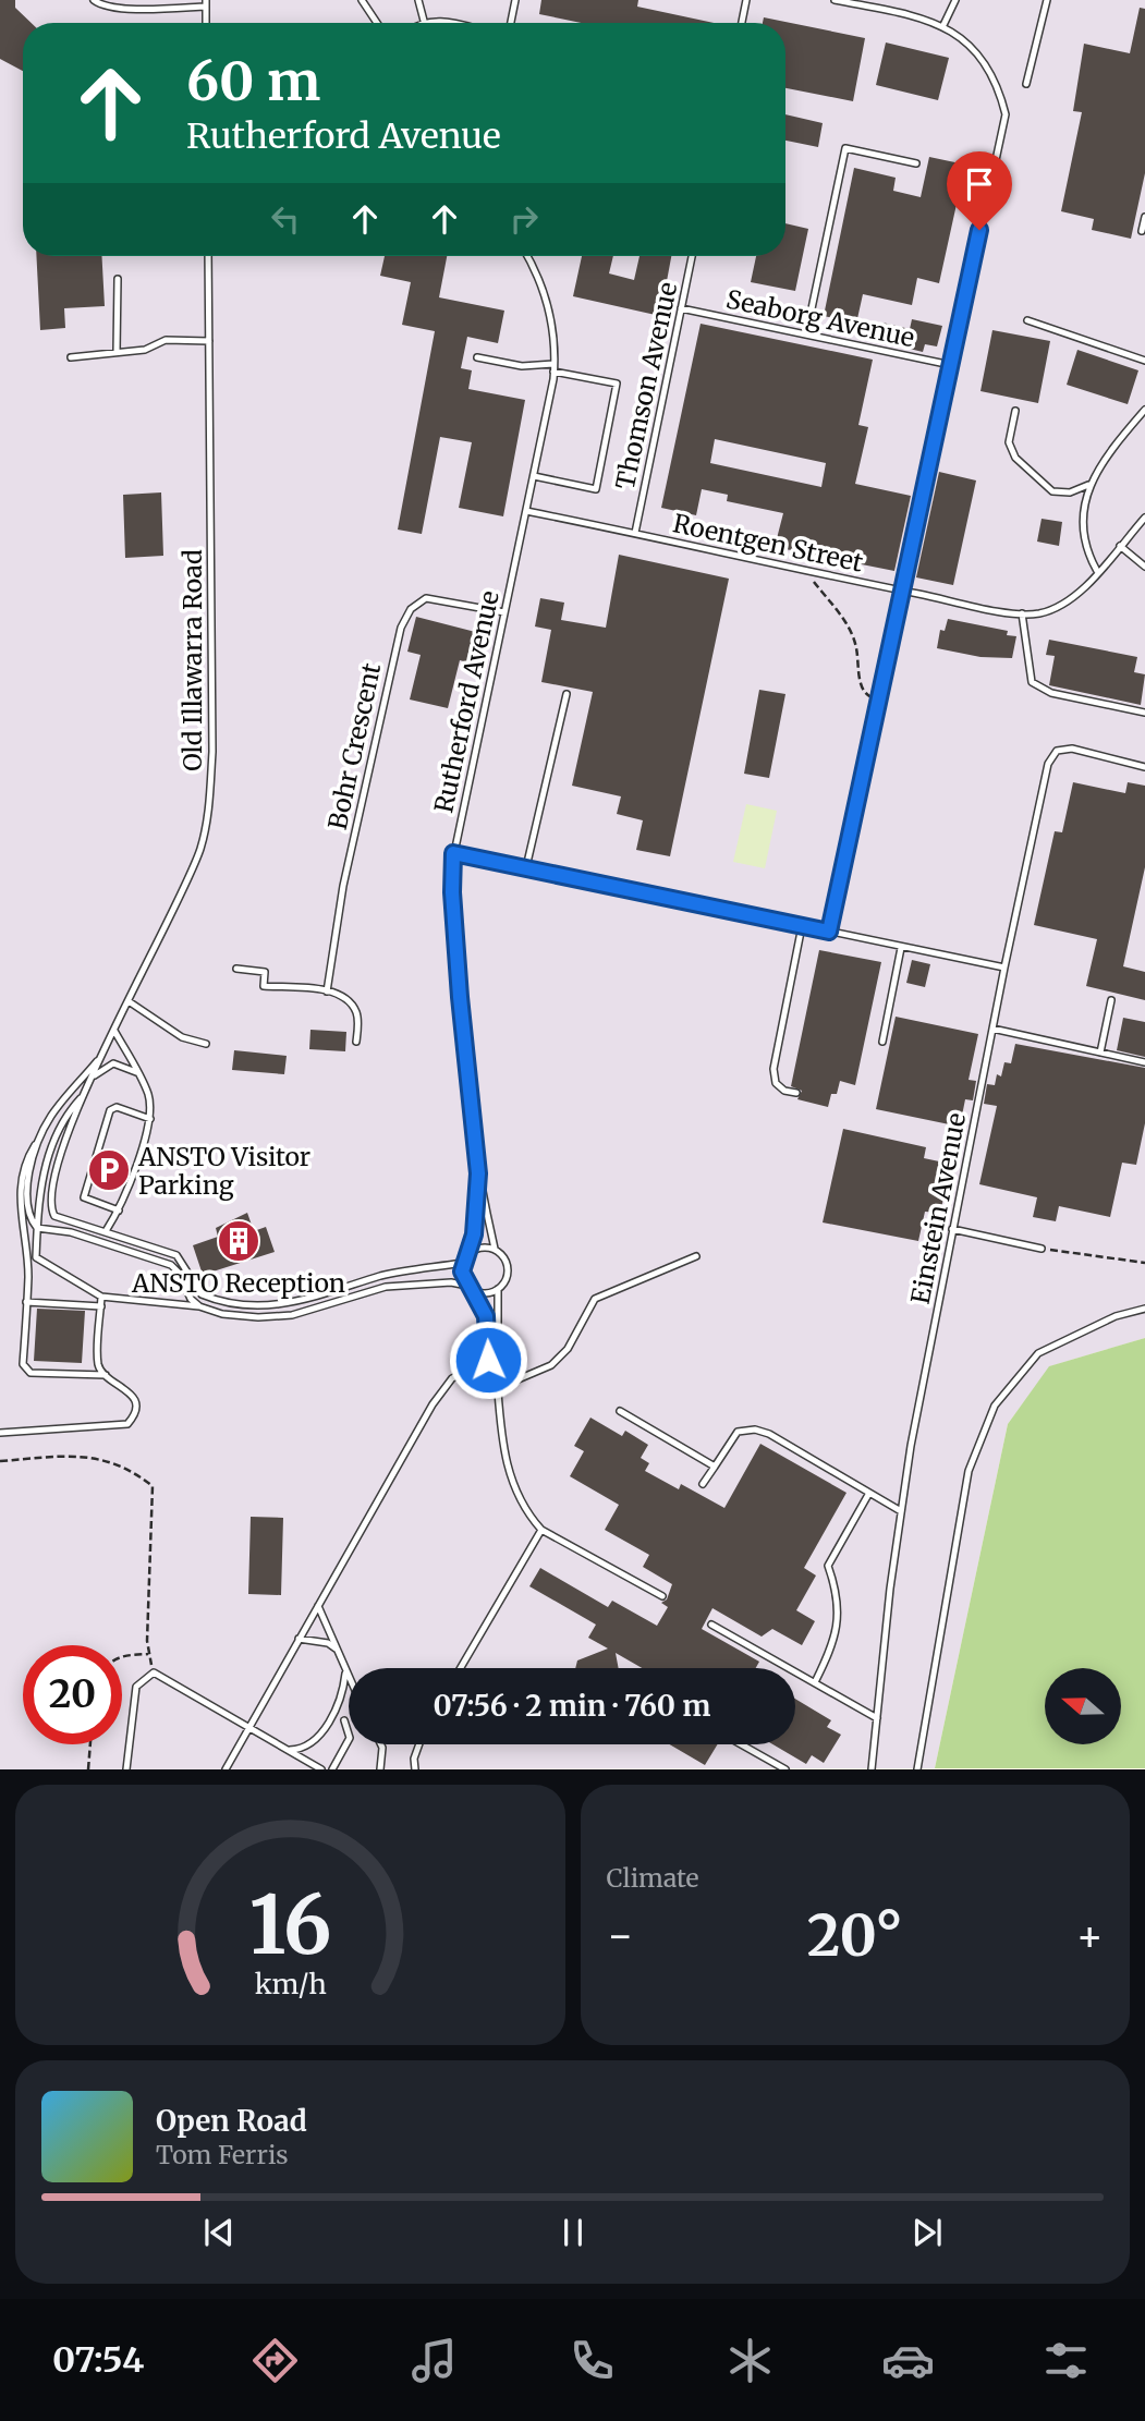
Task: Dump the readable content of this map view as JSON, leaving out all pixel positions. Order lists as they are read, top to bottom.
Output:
{
  "streets": {
    "lane": [
      "Seaborg Avenue",
      "Thomson Avenue",
      "Roentgen Street",
      "Old Illawarra Road",
      "Rutherford Avenue",
      "Bohr Crescent",
      "Einstein Avenue"
    ]
  },
  "crossings": [
    ["Seaborg Avenue", "Thomson Avenue"],
    ["Thomson Avenue", "Roentgen Street"],
    ["Roentgen Street", "Rutherford Avenue"],
    ["Rutherford Avenue", "Bohr Crescent"]
  ],
  "places": {
    "parking": ["ANSTO Visitor Parking"],
    "building": ["ANSTO Reception"]
  },
  "north": "left",
  "page": {
    "turn": ["60 m", "Rutherford Avenue"],
    "limit": "20",
    "trip": "07:56 · 2 min · 760 m",
    "tile": "Climate",
    "heat": ["−", "20°", "+"],
    "song": ["Open Road", "Tom Ferris"],
    "tabs": "07:54",
    "gauge": ["16", "km/h"]
  }
}
